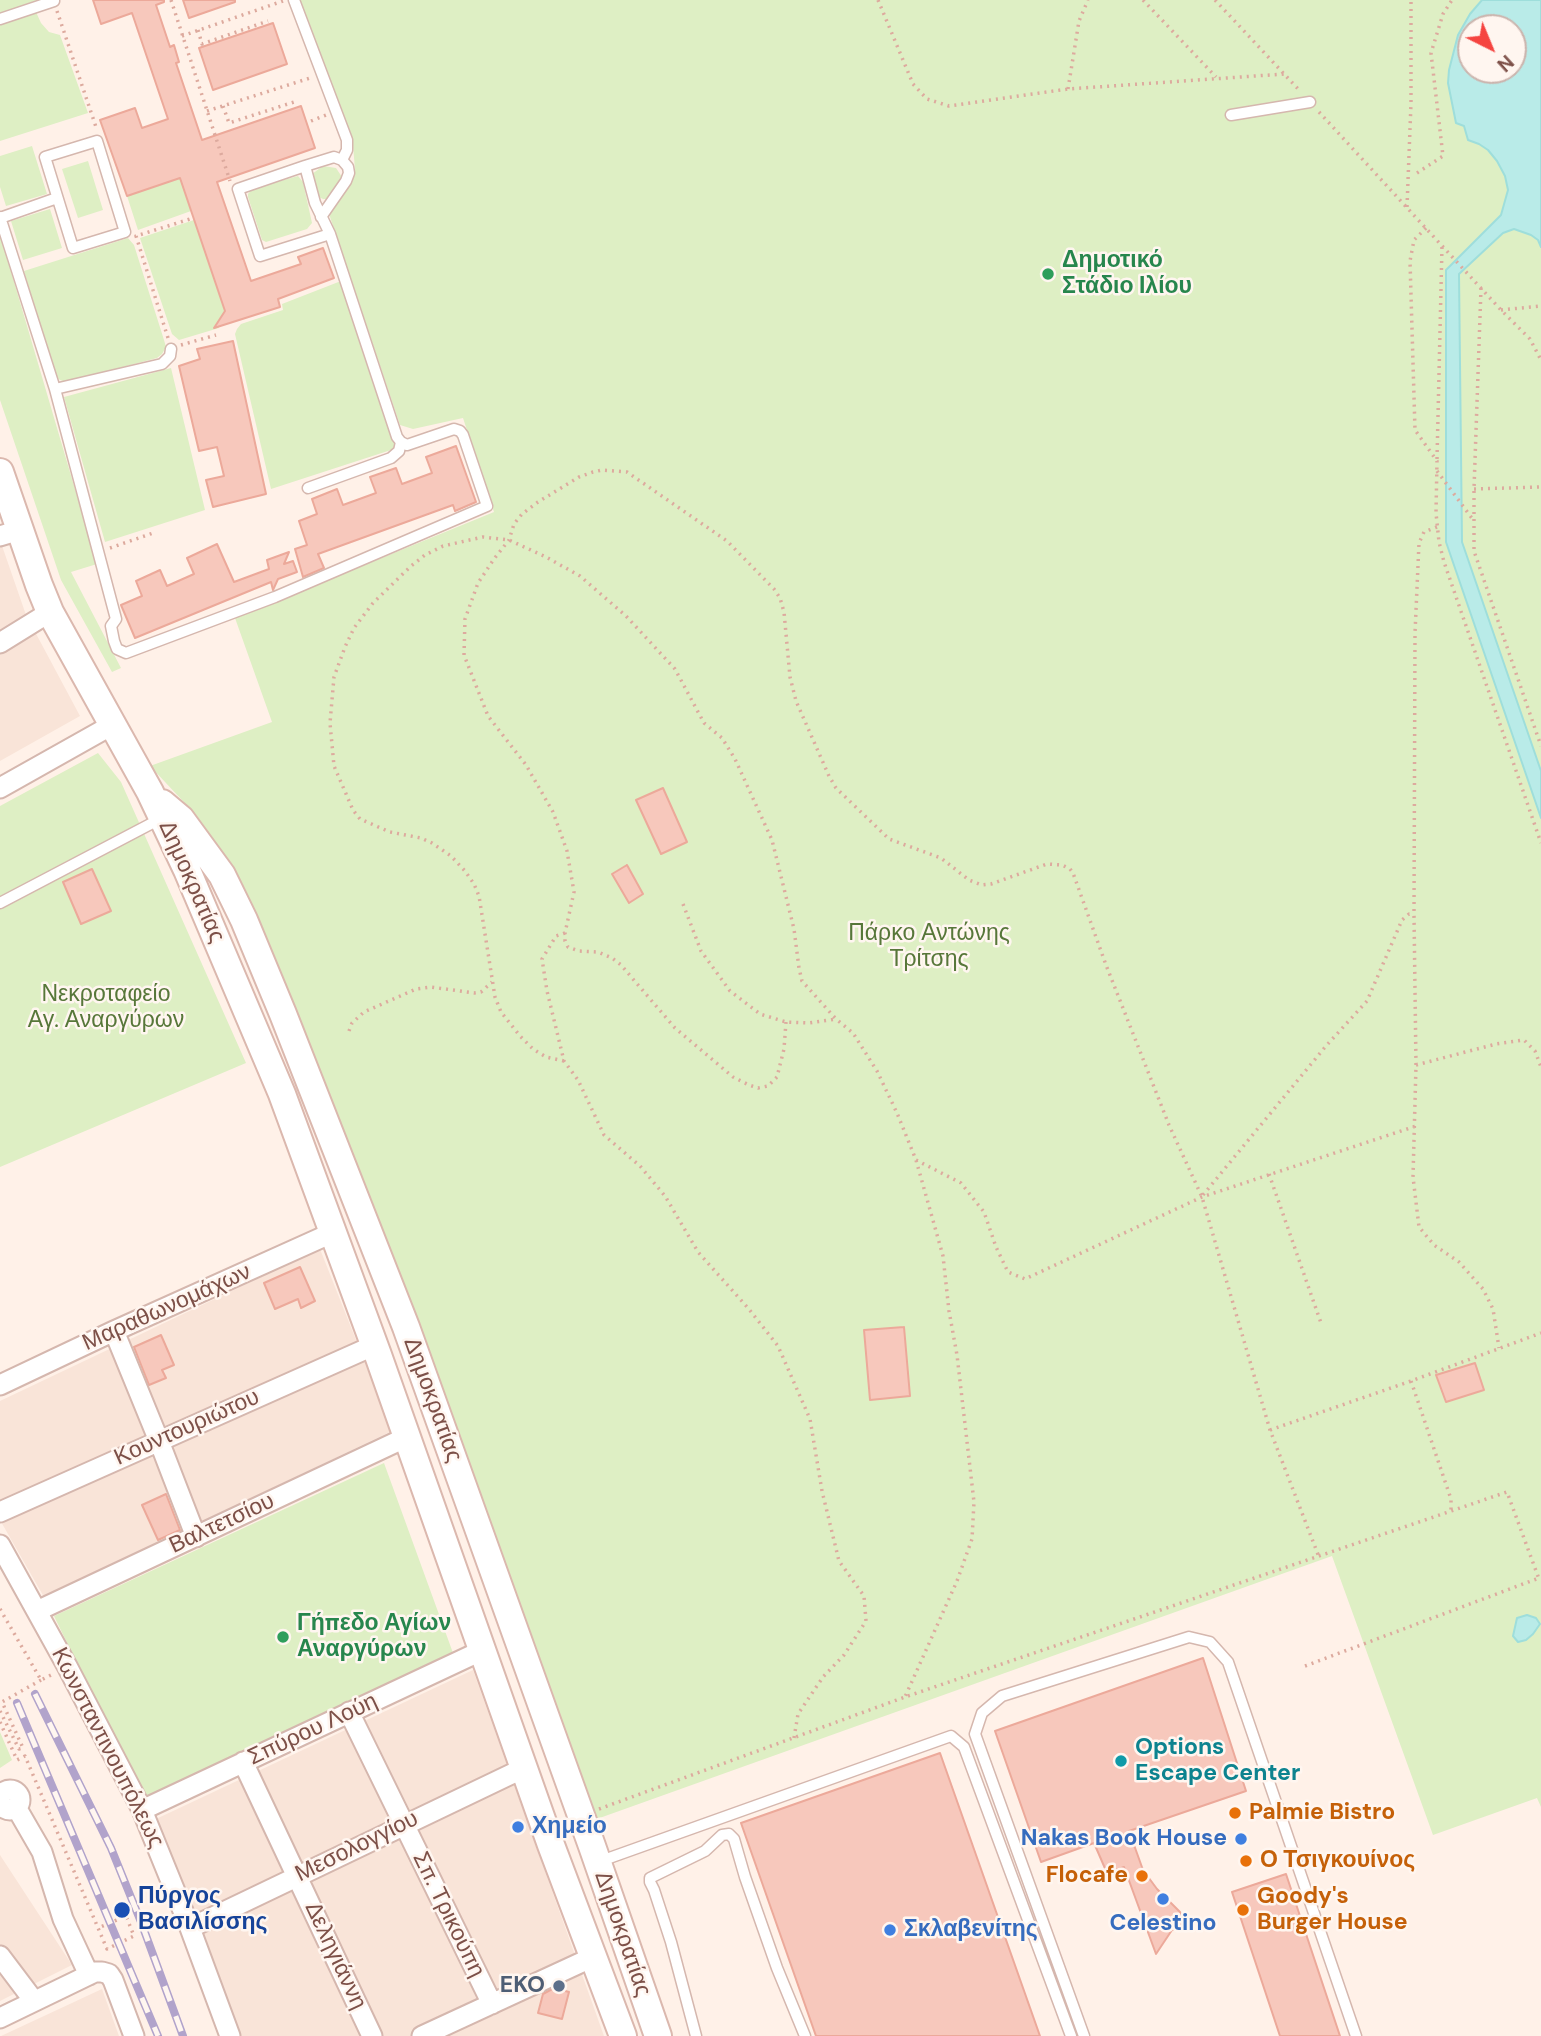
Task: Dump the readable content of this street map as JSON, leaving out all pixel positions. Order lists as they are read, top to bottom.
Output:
{
  "streets": {
    "main road": ["Δημοκρατίας"],
    "street": [
      "Μαραθωνομάχων",
      "Κουντουριώτου",
      "Βαλτετσίου",
      "Σπύρου Λούη",
      "Κωνσταντινουπόλεως",
      "Μεσολογγίου",
      "Σπ. Τρικούπη",
      "Δεληγιάννη"
    ]
  },
  "crossings": [
    ["Δημοκρατίας", "Μαραθωνομάχων"],
    ["Δημοκρατίας", "Κουντουριώτου"],
    ["Δημοκρατίας", "Βαλτετσίου"],
    ["Δημοκρατίας", "Σπύρου Λούη"],
    ["Δημοκρατίας", "Μεσολογγίου"],
    ["Βαλτετσίου", "Κωνσταντινουπόλεως"],
    ["Σπύρου Λούη", "Κωνσταντινουπόλεως"],
    ["Σπύρου Λούη", "Σπ. Τρικούπη"],
    ["Σπύρου Λούη", "Δεληγιάννη"],
    ["Κωνσταντινουπόλεως", "Μεσολογγίου"],
    ["Μεσολογγίου", "Σπ. Τρικούπη"],
    ["Μεσολογγίου", "Δεληγιάννη"]
  ],
  "parks": ["Πάρκο Αντώνης Τρίτσης", "Νεκροταφείο Αγ. Αναργύρων"],
  "places": [
    "Δημοτικό Στάδιο Ιλίου",
    "Γήπεδο Αγίων Αναργύρων",
    "Options Escape Center",
    "Palmie Bistro",
    "Χημείο",
    "Nakas Book House",
    "Ο Τσιγκουίνος",
    "Flocafe",
    "Celestino",
    "Πύργος Βασιλίσσης",
    "Goody's Burger House",
    "Σκλαβενίτης",
    "EKO"
  ],
  "north": "bottom right"
}
